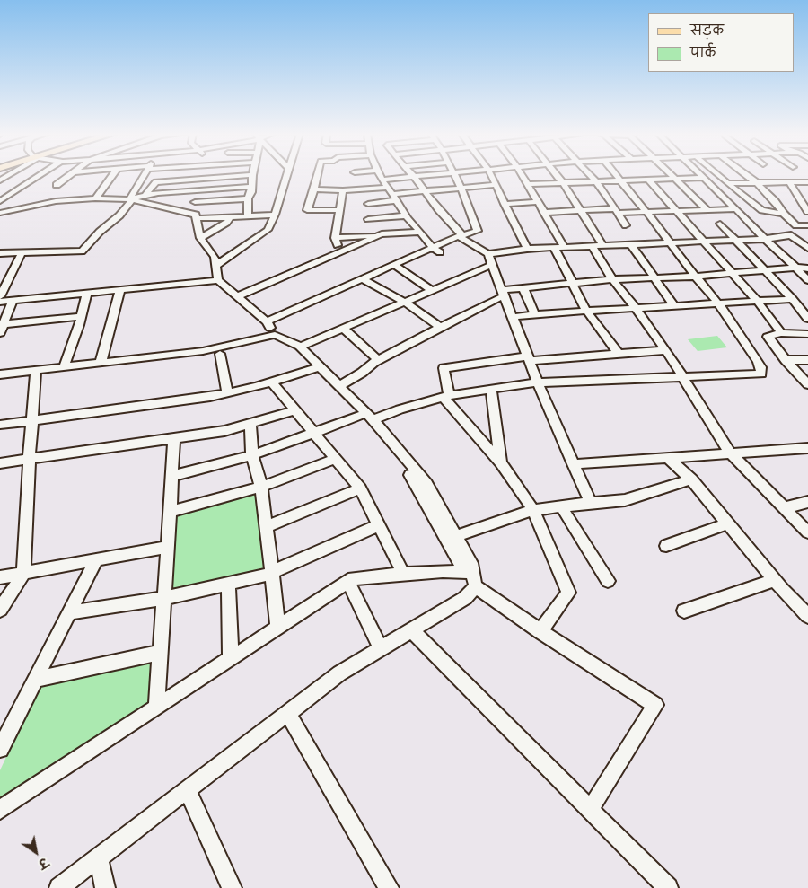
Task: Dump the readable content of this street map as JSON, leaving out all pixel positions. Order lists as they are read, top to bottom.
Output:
{
  "legend": ["सड़क", "पार्क"],
  "north": "bottom right"
}
